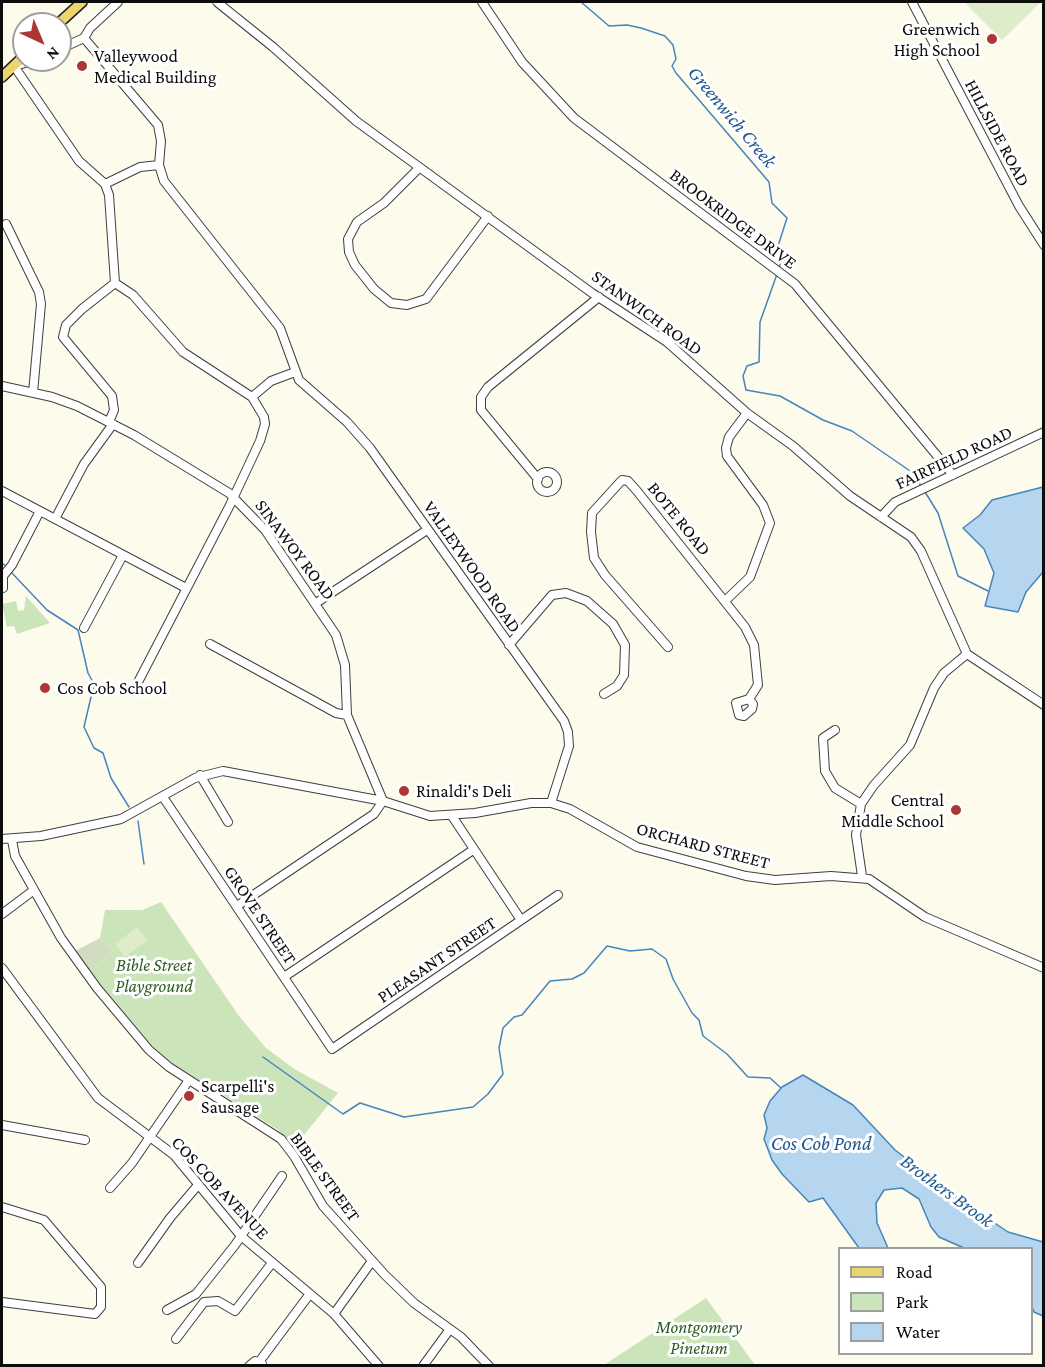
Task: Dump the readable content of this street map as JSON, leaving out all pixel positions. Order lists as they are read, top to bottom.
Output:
{
  "streets": {
    "street": [
      "HILLSIDE ROAD",
      "BROOKRIDGE DRIVE",
      "STANWICH ROAD",
      "FAIRFIELD ROAD",
      "BOTE ROAD",
      "SINAWOY ROAD",
      "VALLEYWOOD ROAD",
      "ORCHARD STREET",
      "GROVE STREET",
      "PLEASANT STREET",
      "BIBLE STREET",
      "COS COB AVENUE"
    ]
  },
  "crossings": [
    ["BROOKRIDGE DRIVE", "FAIRFIELD ROAD"],
    ["STANWICH ROAD", "FAIRFIELD ROAD"],
    ["SINAWOY ROAD", "ORCHARD STREET"],
    ["VALLEYWOOD ROAD", "ORCHARD STREET"],
    ["ORCHARD STREET", "GROVE STREET"],
    ["ORCHARD STREET", "BIBLE STREET"],
    ["GROVE STREET", "PLEASANT STREET"]
  ],
  "water": ["Greenwich Creek", "Cos Cob Pond", "Brothers Brook"],
  "parks": ["Bible Street Playground", "Montgomery Pinetum"],
  "places": [
    "Greenwich High School",
    "Valleywood Medical Building",
    "Cos Cob School",
    "Rinaldi's Deli",
    "Central Middle School",
    "Scarpelli's Sausage"
  ],
  "legend": ["Road", "Park", "Water"],
  "north": "bottom right"
}
